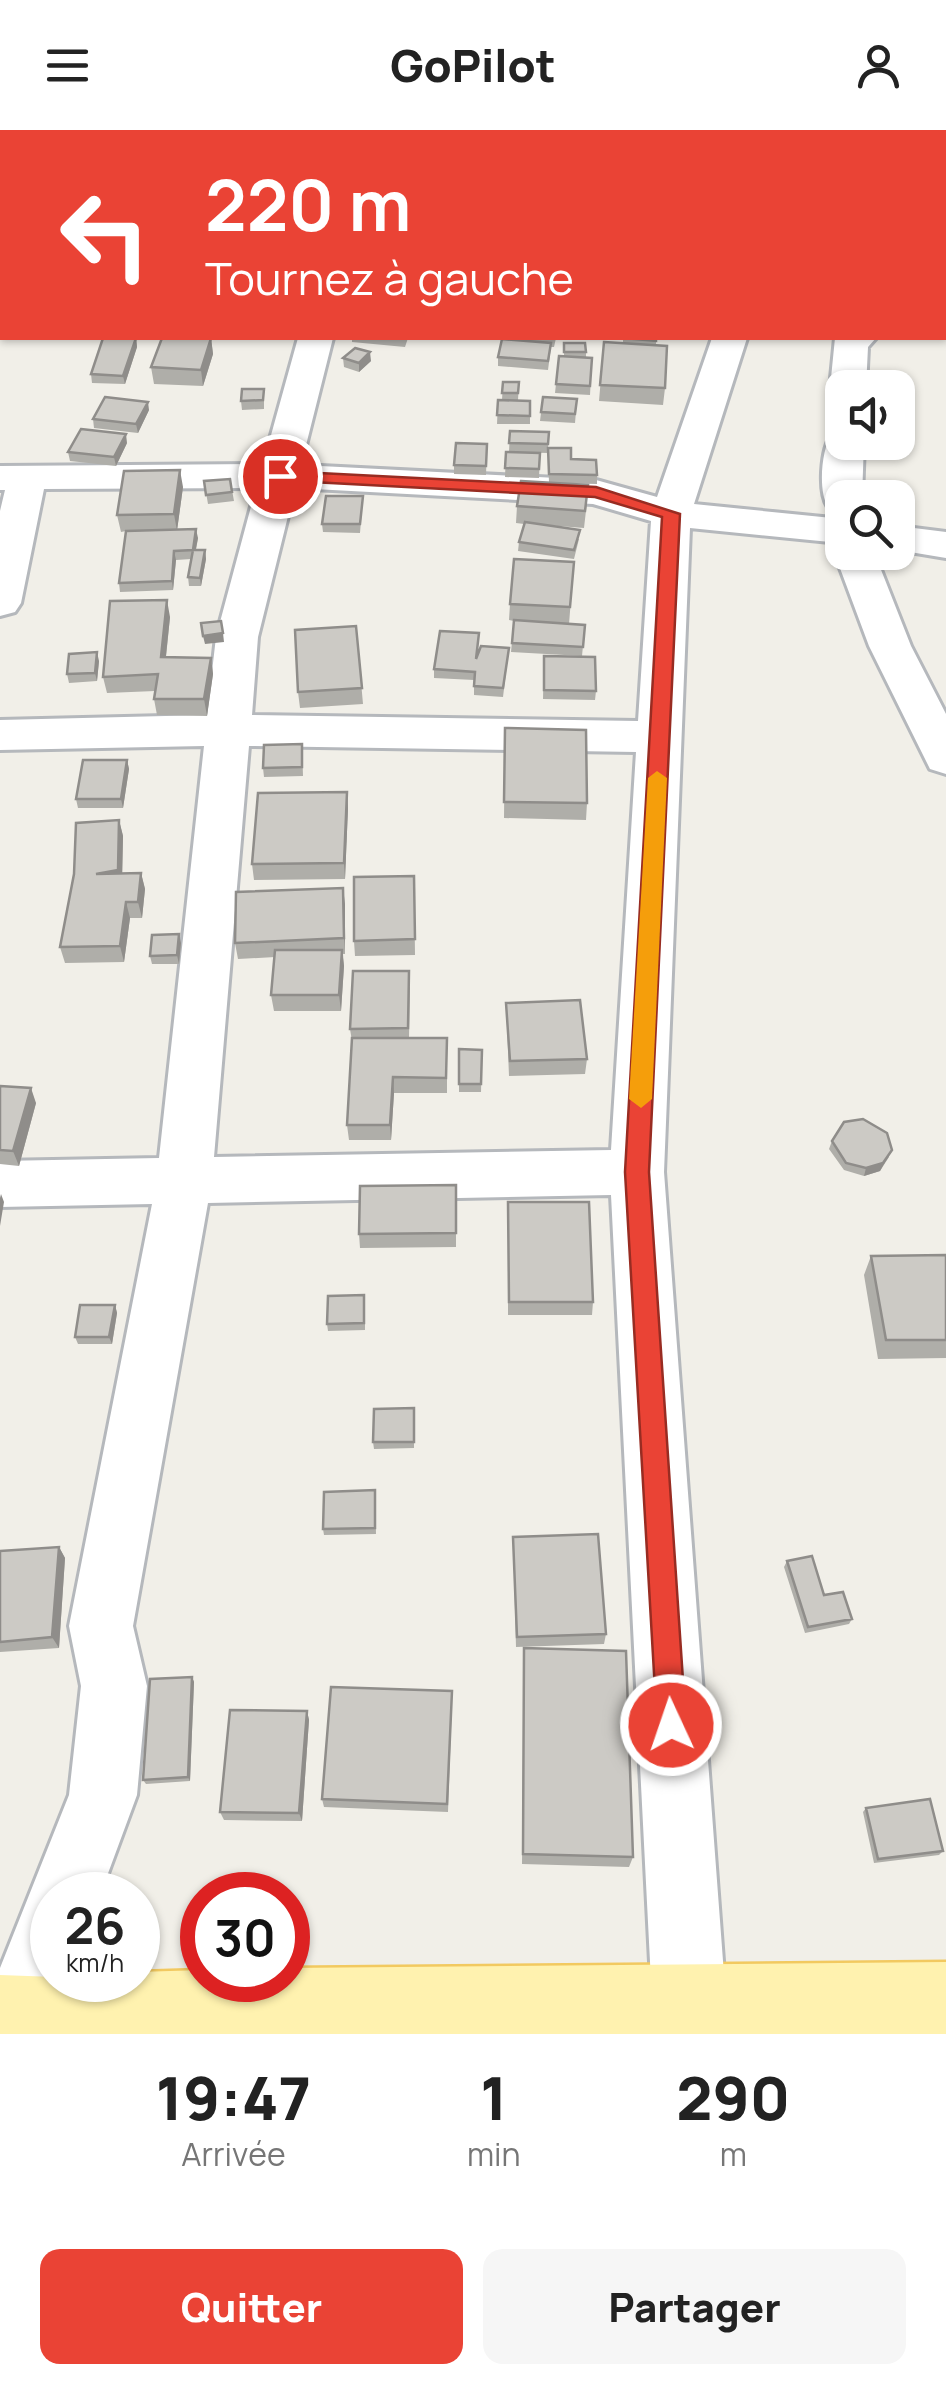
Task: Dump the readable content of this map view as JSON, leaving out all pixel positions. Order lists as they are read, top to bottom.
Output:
{
  "page": {
    "header": "GoPilot",
    "turn": ["220 m", "Tournez à gauche"],
    "speed": "26 km/h",
    "limit": "30",
    "eta": [
      "19:47",
      "Arrivée",
      "1",
      "min",
      "290",
      "m"
    ],
    "buttons": ["Quitter", "Partager"]
  }
}
